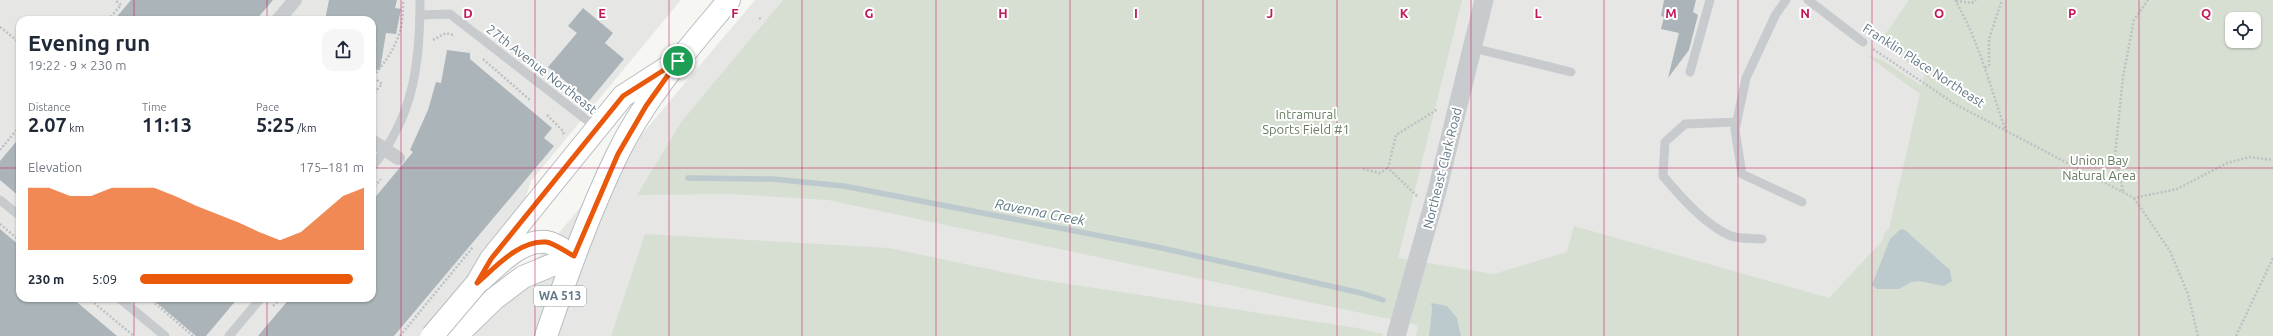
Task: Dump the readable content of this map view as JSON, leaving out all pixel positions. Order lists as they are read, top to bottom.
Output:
{
  "streets": {
    "main road": ["WA 513"],
    "street": ["Northeast Clark Road"],
    "lane": ["Franklin Place Northeast", "27th Avenue Northeast"]
  },
  "water": ["Ravenna Creek"],
  "parks": ["Intramural Sports Field #1", "Union Bay Natural Area"],
  "page": {
    "heading": ["Evening run", "19:22 · 9 × 230 m"],
    "stats": [
      ["Distance", "2.07 km"],
      ["Time", "11:13"],
      ["Pace", "5:25 /km"]
    ],
    "chart": ["Elevation", "175–181 m"],
    "list": [
      {
        "name": "230 m",
        "note": "5:09"
      }
    ]
  },
  "grid": {
    "columns": [
      "D",
      "E",
      "F",
      "G",
      "H",
      "I",
      "J",
      "K",
      "L",
      "M",
      "N",
      "O",
      "P",
      "Q"
    ]
  }
}
